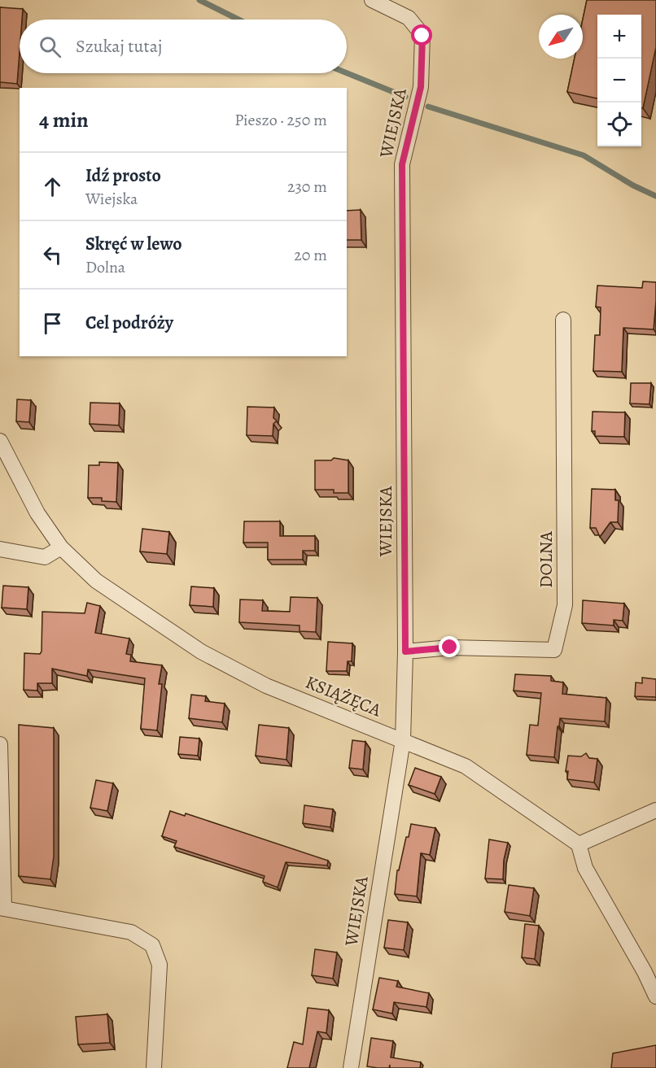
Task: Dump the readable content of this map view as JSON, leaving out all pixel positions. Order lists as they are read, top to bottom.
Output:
{
  "streets": {
    "street": ["WIEJSKA", "DOLNA", "KSIĄŻĘCA"]
  },
  "crossings": [
    ["WIEJSKA", "DOLNA"],
    ["WIEJSKA", "KSIĄŻĘCA"]
  ],
  "north": "bottom left",
  "page": {
    "map_buttons": ["+", "−"],
    "search": "Szukaj tutaj",
    "heading": ["4 min", "Pieszo · 250 m"],
    "list": [
      ["Idź prosto", "Wiejska", "230 m"],
      ["Skręć w lewo", "Dolna", "20 m"],
      "Cel podróży"
    ]
  }
}
